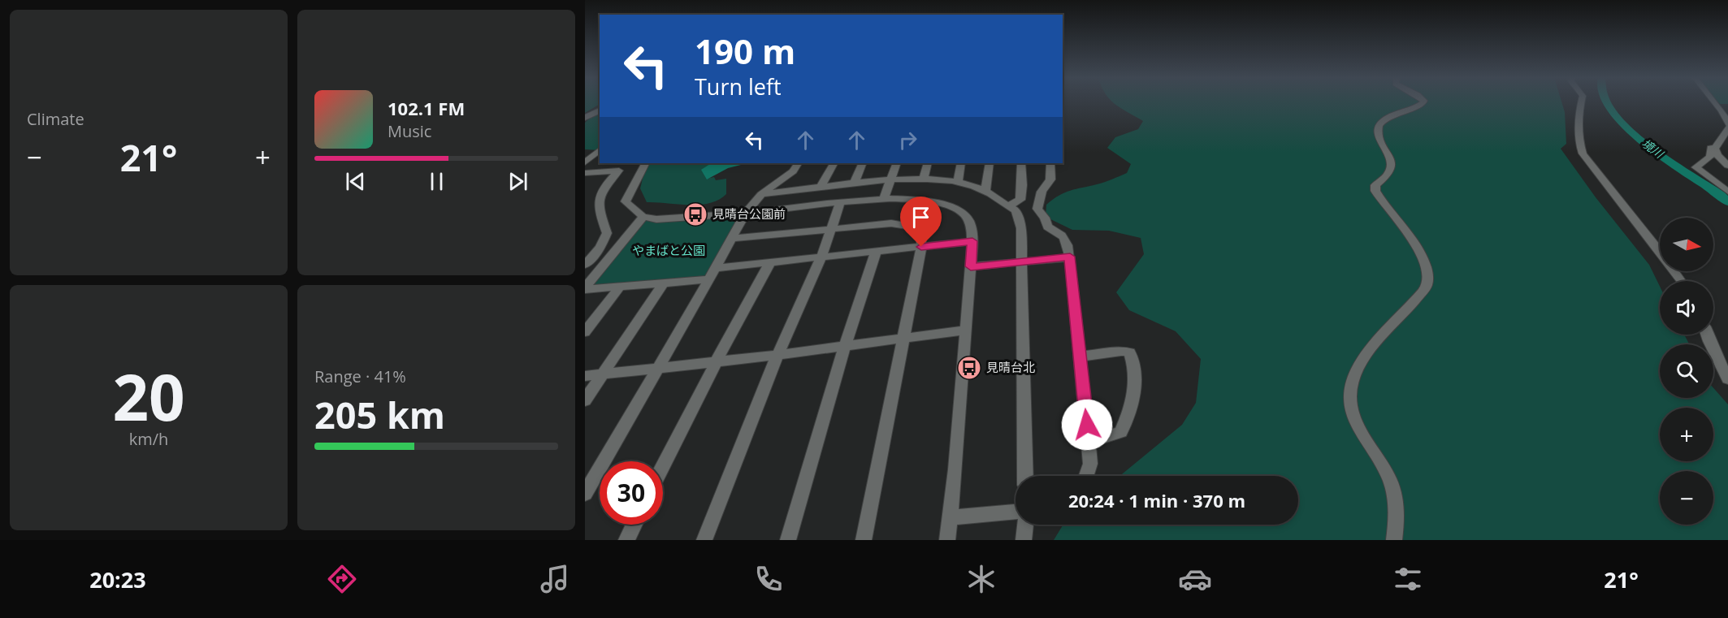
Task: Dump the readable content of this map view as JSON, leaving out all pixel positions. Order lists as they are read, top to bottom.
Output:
{
  "water": ["境川"],
  "parks": ["やまばと公園"],
  "places": {
    "bus stop": ["見晴台公園前", "見晴台北"]
  },
  "north": "right",
  "page": {
    "tile": [
      "Climate",
      ["20", "km/h"],
      ["Range · 41%", "205 km"]
    ],
    "turn": ["190 m", "Turn left"],
    "song": ["102.1 FM", "Music"],
    "heat": ["−", "21°", "+"],
    "map_buttons": ["+", "−"],
    "limit": "30",
    "trip": "20:24 · 1 min · 370 m",
    "tabs": ["20:23", "21°"]
  }
}
